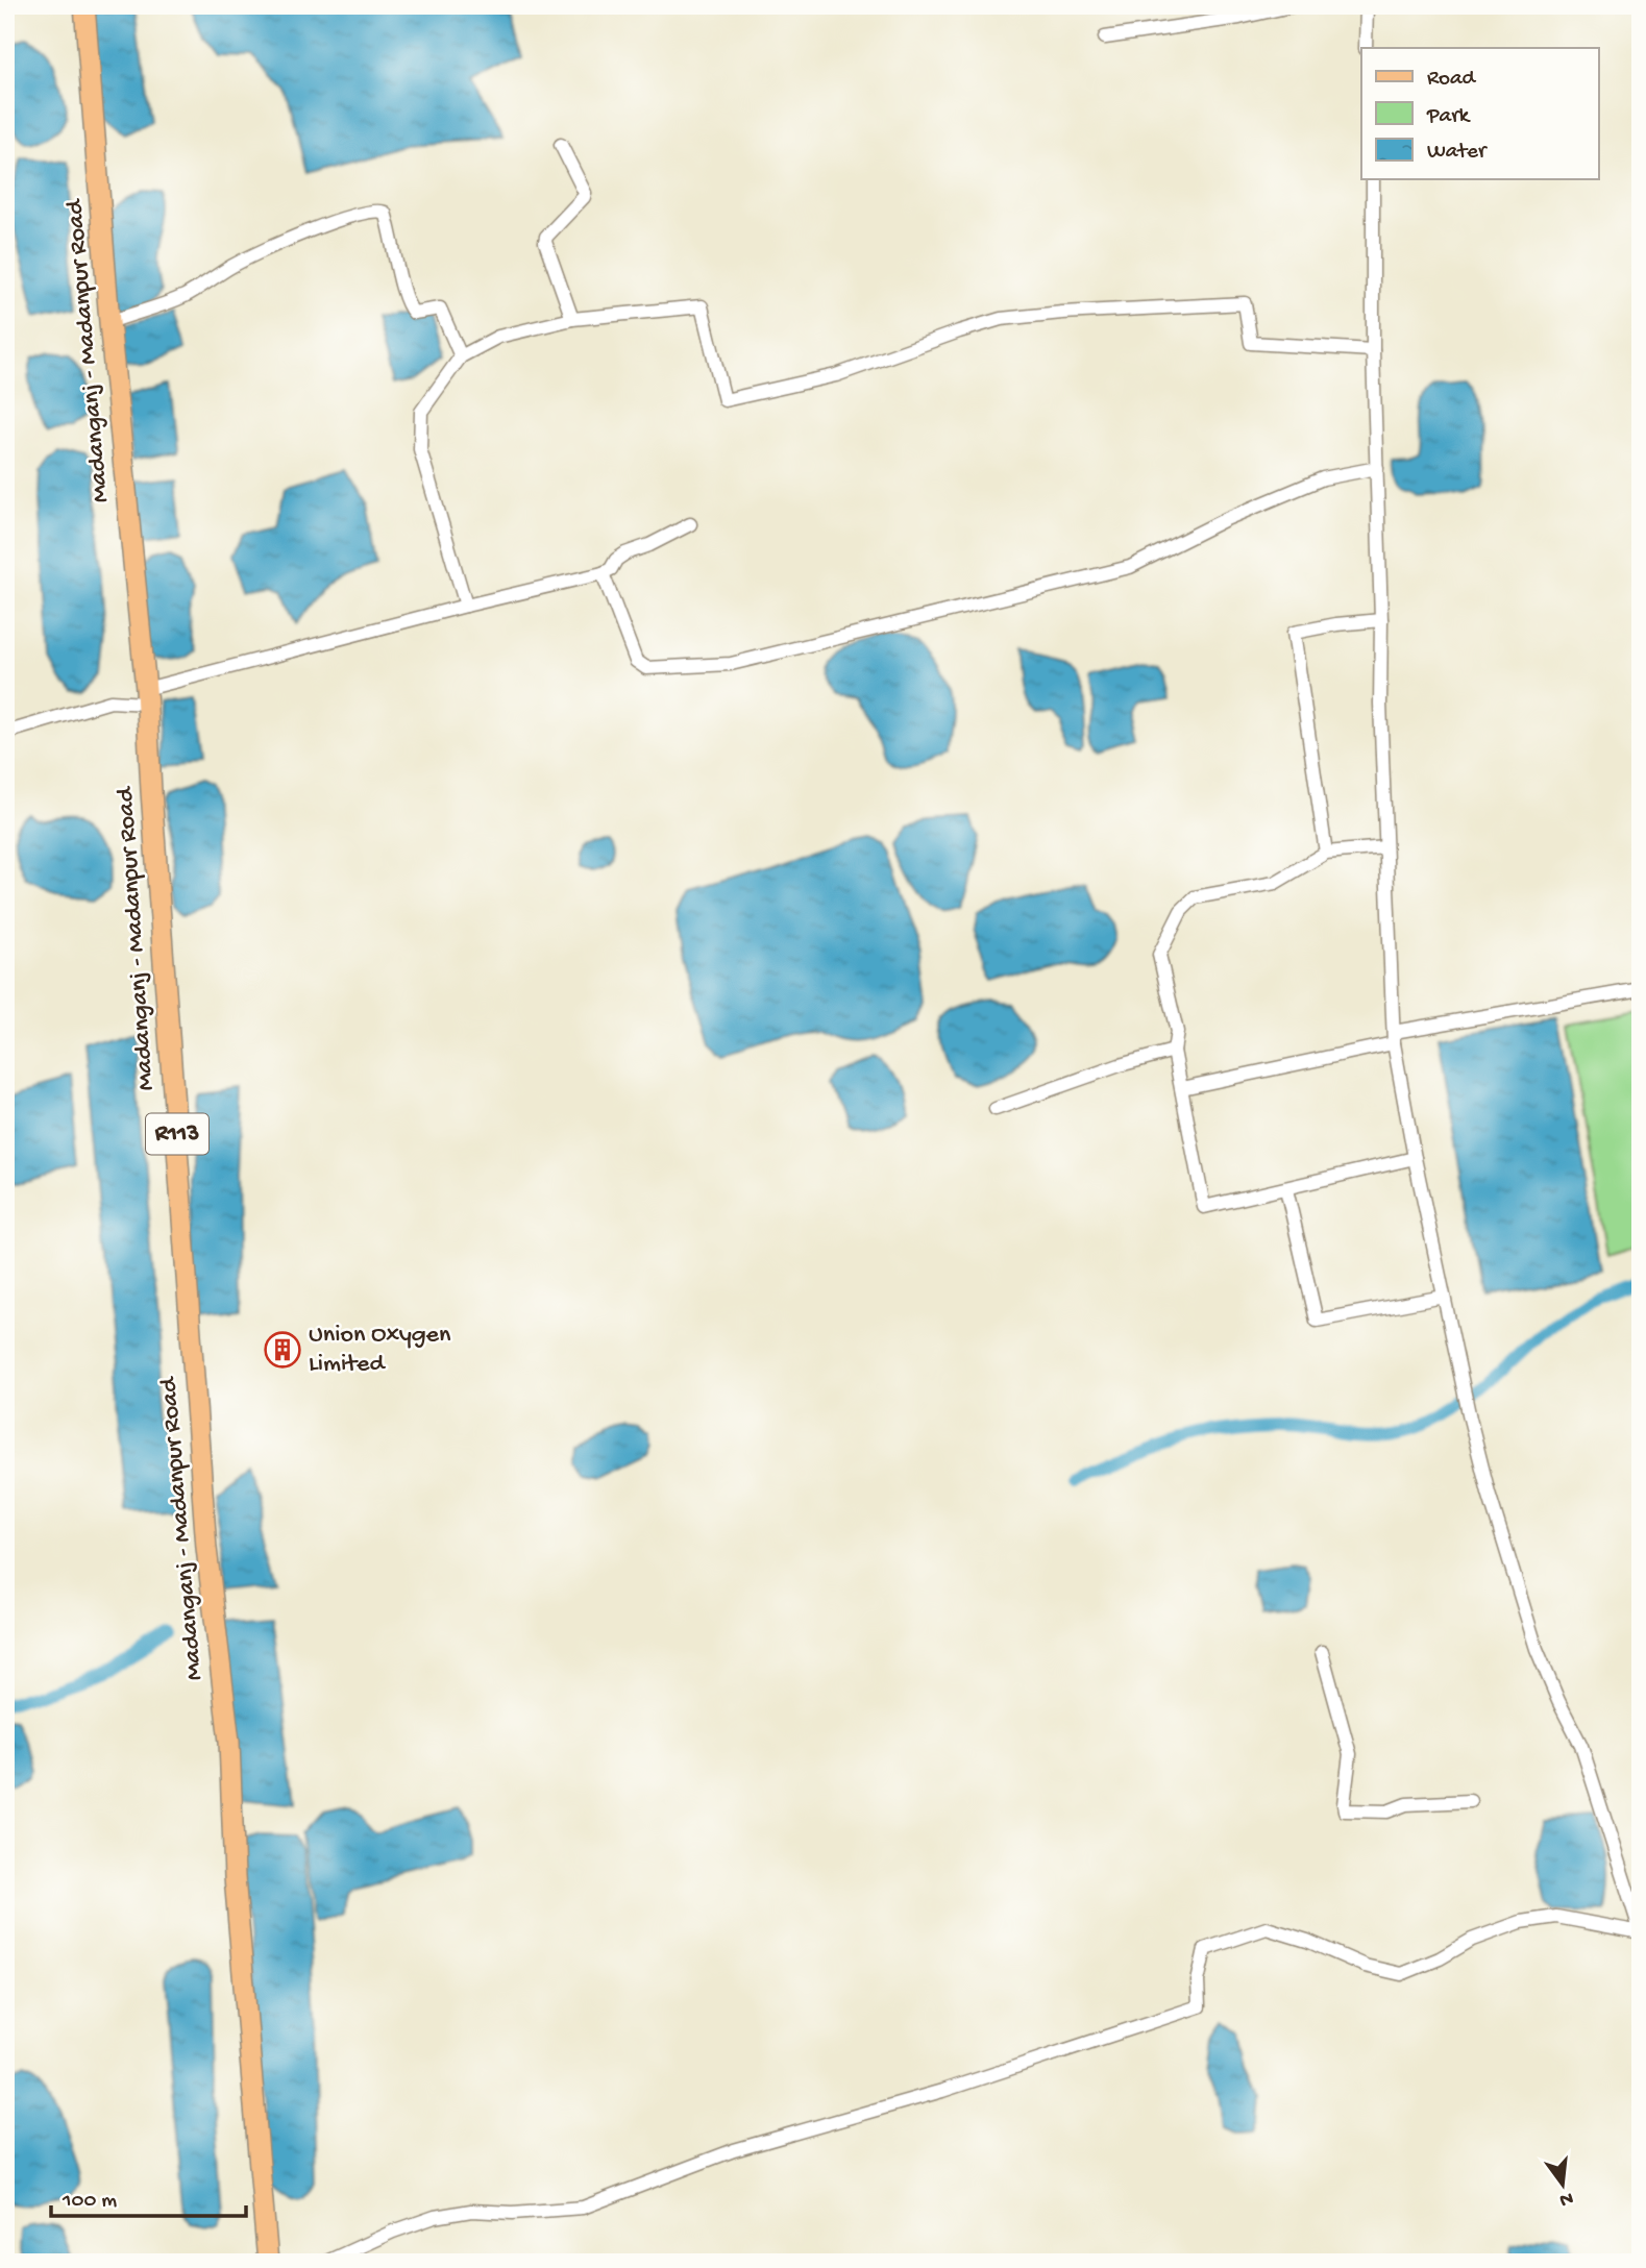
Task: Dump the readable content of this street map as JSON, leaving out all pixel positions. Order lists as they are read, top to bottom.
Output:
{
  "streets": {
    "main road": ["Madanganj - Madanpur Road", "R113"]
  },
  "places": {
    "building": ["Union Oxygen Limited"]
  },
  "legend": ["Road", "Park", "Water"],
  "scale_bar": "100 m",
  "north": "bottom"
}
